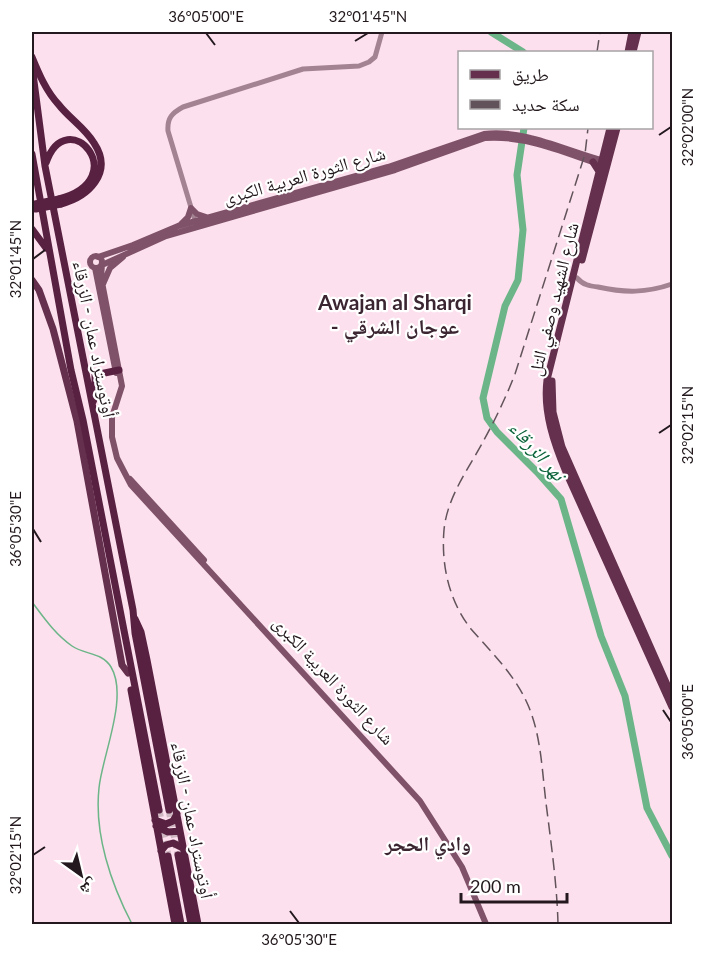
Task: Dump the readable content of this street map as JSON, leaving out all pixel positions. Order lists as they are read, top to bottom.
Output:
{
  "streets": {
    "highway": ["أوتوستراد عمان - الزرقاء"],
    "main road": ["شارع الثورة العربية الكبرى", "شارع الشهيد وصفي التل"]
  },
  "districts": ["Awajan al Sharqi - عوجان الشرقي", "وادي الحجر"],
  "water": ["نهر الزرقاء"],
  "legend": ["طريق", "سكة حديد"],
  "scale_bar": "200 m",
  "north": "bottom right",
  "coordinates": [
    "36°05'00\"E",
    "32°01'45\"N",
    "32°02'00\"N",
    "32°02'15\"N",
    "36°05'30\"E"
  ]
}
